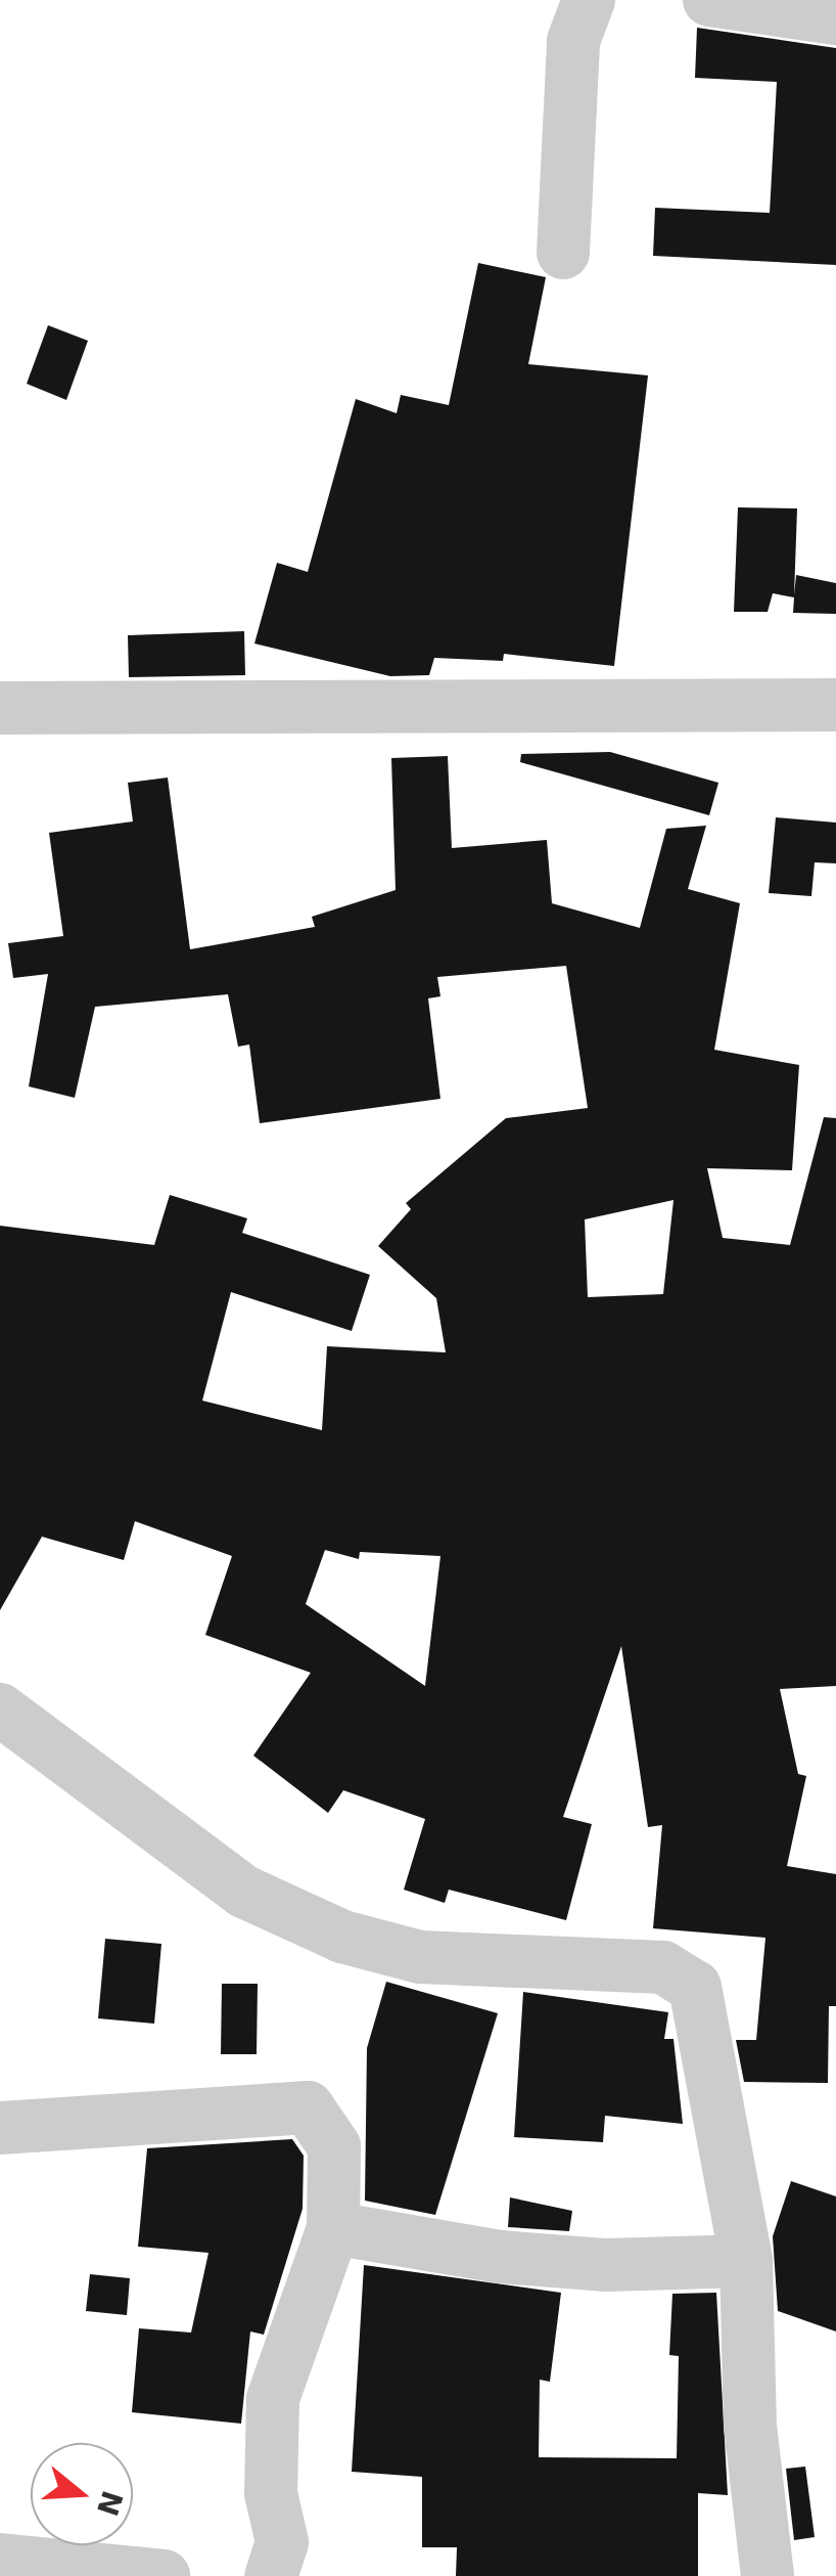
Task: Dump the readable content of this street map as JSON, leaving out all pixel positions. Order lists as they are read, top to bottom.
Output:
{
  "north": "right"
}
